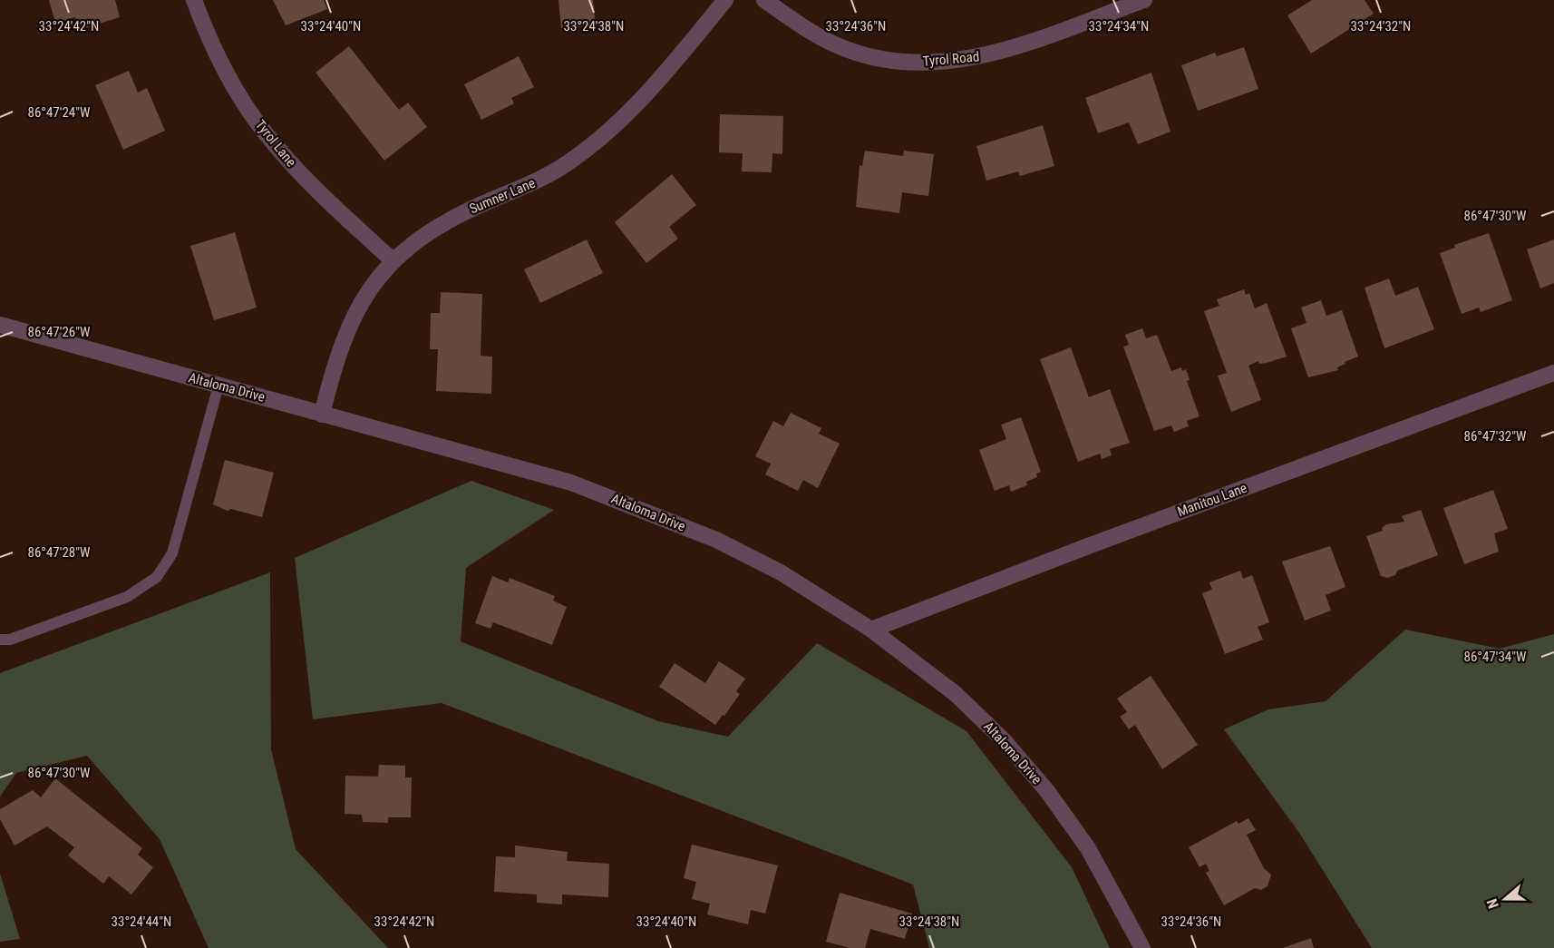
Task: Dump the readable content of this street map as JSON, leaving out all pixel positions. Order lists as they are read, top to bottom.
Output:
{
  "streets": {
    "street": [
      "Tyrol Road",
      "Tyrol Lane",
      "Sumner Lane",
      "Altaloma Drive",
      "Manitou Lane"
    ]
  },
  "crossings": [
    ["Tyrol Lane", "Sumner Lane"],
    ["Sumner Lane", "Altaloma Drive"],
    ["Altaloma Drive", "Manitou Lane"]
  ],
  "north": "left",
  "coordinates": [
    "33°24'42\"N",
    "33°24'40\"N",
    "33°24'38\"N",
    "33°24'36\"N",
    "33°24'34\"N",
    "33°24'32\"N",
    "86°47'24\"W",
    "86°47'30\"W",
    "86°47'26\"W",
    "86°47'32\"W",
    "86°47'28\"W",
    "86°47'34\"W",
    "33°24'44\"N"
  ]
}
